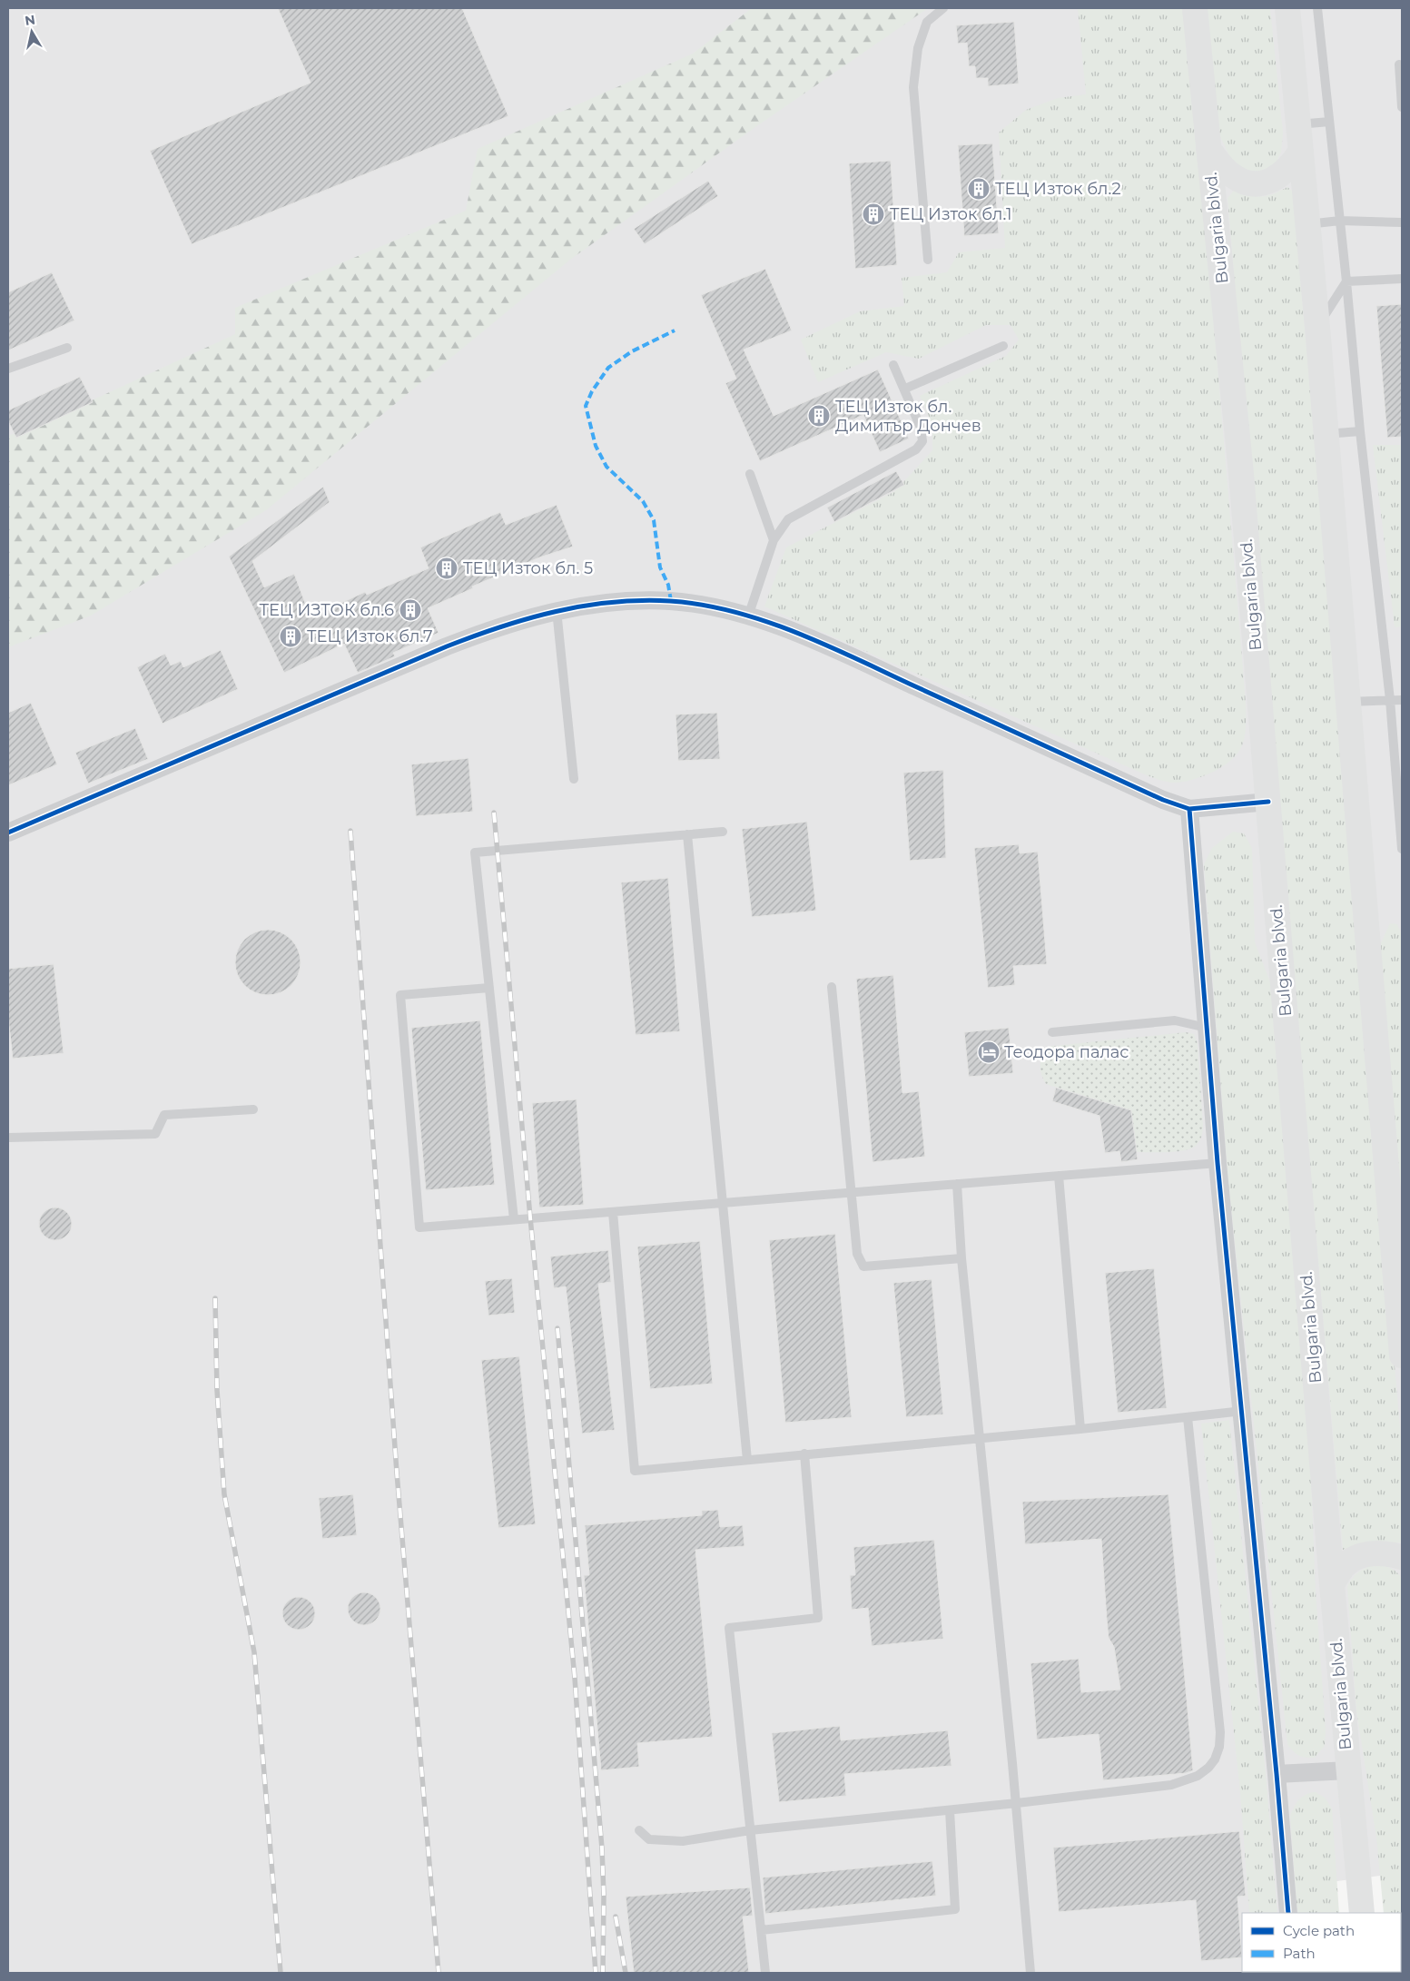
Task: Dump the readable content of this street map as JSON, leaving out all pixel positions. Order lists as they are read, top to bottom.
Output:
{
  "streets": {
    "highway": ["Bulgaria blvd."]
  },
  "places": {
    "building": [
      "ТЕЦ Изток бл.2",
      "ТЕЦ Изток бл.1",
      "ТЕЦ Изток бл. Димитър Дончев",
      "ТЕЦ Изток бл. 5",
      "ТЕЦ ИЗТОК бл.6",
      "ТЕЦ Изток бл.7"
    ],
    "hotel": ["Теодора палас"]
  },
  "legend": ["Cycle path", "Path"],
  "north": "top"
}
